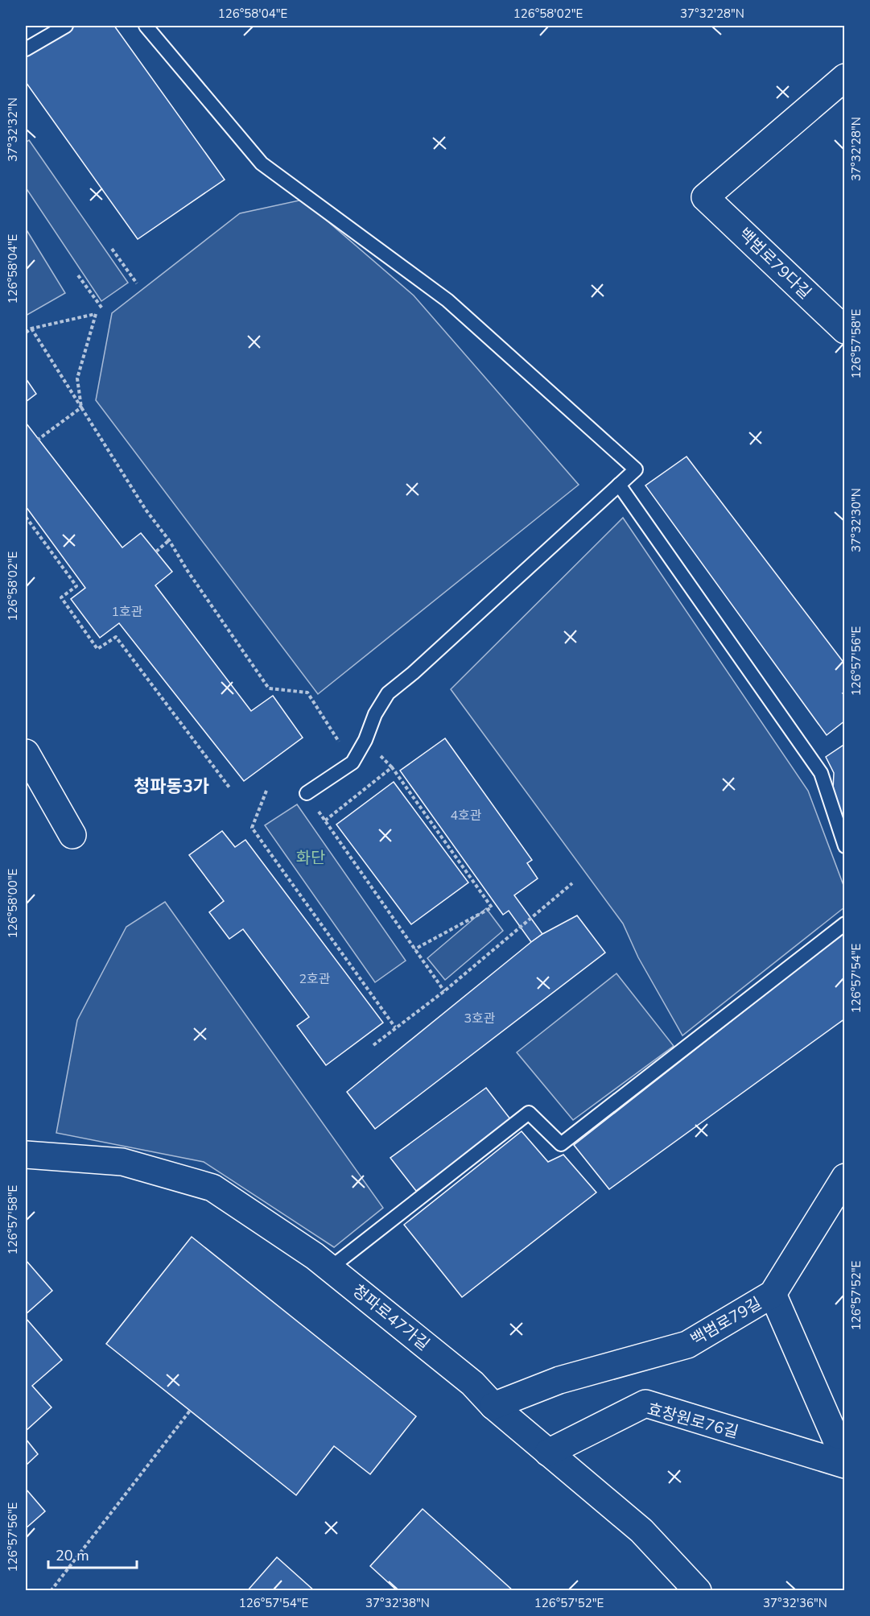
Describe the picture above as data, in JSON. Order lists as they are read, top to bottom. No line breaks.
{"streets":{"street":["백범로79다길","청파로47가길","백범로79길","효창원로76길"]},"crossings":[["청파로47가길","백범로79길"],["청파로47가길","효창원로76길"]],"districts":["청파동3가"],"parks":["화단"],"house_numbers":["1호관","4호관","2호관","3호관"],"scale_bar":"20 m","coordinates":["126°58'04\"E","126°58'02\"E","37°32'28\"N","37°32'32\"N","126°57'58\"E","37°32'30\"N","126°57'56\"E","126°58'00\"E","126°57'54\"E","126°57'52\"E","37°32'38\"N","37°32'36\"N"]}
